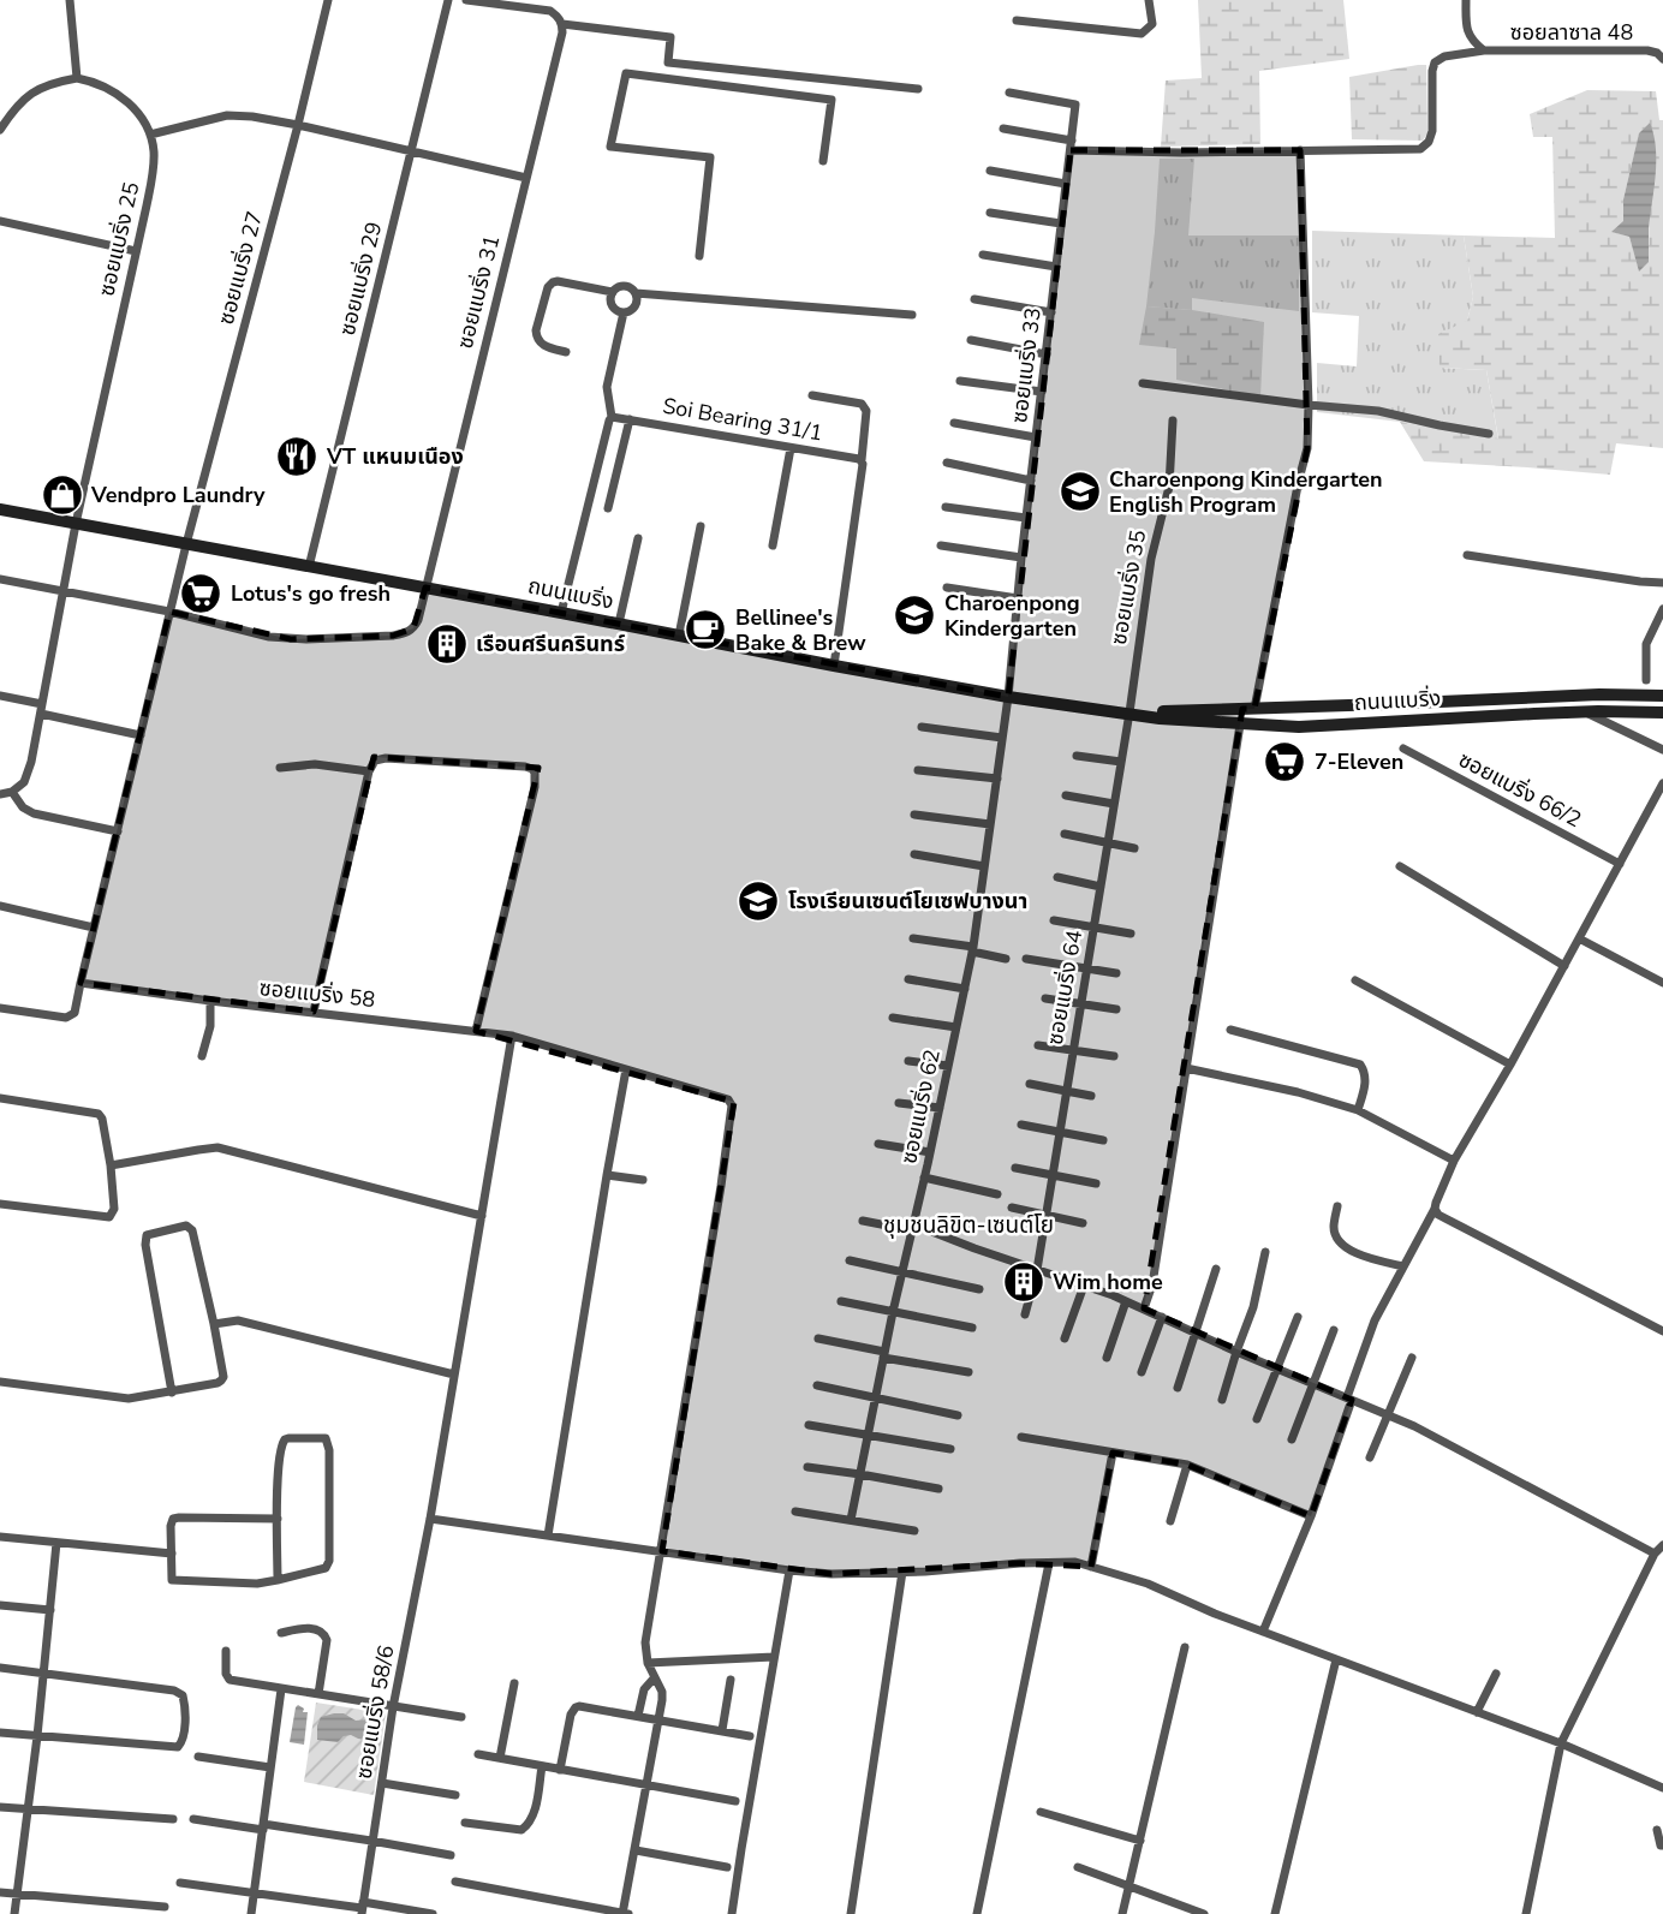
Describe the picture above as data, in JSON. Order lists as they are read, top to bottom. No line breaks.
{"streets":{"main road":["ถนนแบริ่ง"],"street":["ซอยลาซาล 48","ซอยแบริ่ง 25","ซอยแบริ่ง 27","ซอยแบริ่ง 29","ซอยแบริ่ง 31","ซอยแบริ่ง 33","Soi Bearing 31/1","ซอยแบริ่ง 35","ซอยแบริ่ง 66/2","ซอยแบริ่ง 64","ซอยแบริ่ง 58","ซอยแบริ่ง 62","ซอยแบริ่ง 58/6"]},"crossings":[["ซอยแบริ่ง 25","ถนนแบริ่ง"],["ซอยแบริ่ง 27","ถนนแบริ่ง"],["ซอยแบริ่ง 29","ถนนแบริ่ง"],["ซอยแบริ่ง 31","ถนนแบริ่ง"],["ซอยแบริ่ง 33","ถนนแบริ่ง"],["ซอยแบริ่ง 33","ซอยแบริ่ง 62"],["ซอยแบริ่ง 35","ถนนแบริ่ง"],["ซอยแบริ่ง 35","ซอยแบริ่ง 64"],["ถนนแบริ่ง","ซอยแบริ่ง 64"],["ถนนแบริ่ง","ซอยแบริ่ง 62"]],"districts":["ชุมชนลิขิต-เซนต์โย"],"places":{"restaurant":["VT แหนมเนือง"],"school or university":["Charoenpong Kindergarten English Program","Charoenpong Kindergarten","โรงเรียนเซนต์โยเซฟบางนา"],"shop":["Vendpro Laundry"],"supermarket":["Lotus's go fresh","7-Eleven"],"cafe":["Bellinee's Bake & Brew"],"building":["เรือนศรีนครินทร์","Wim home"]}}
